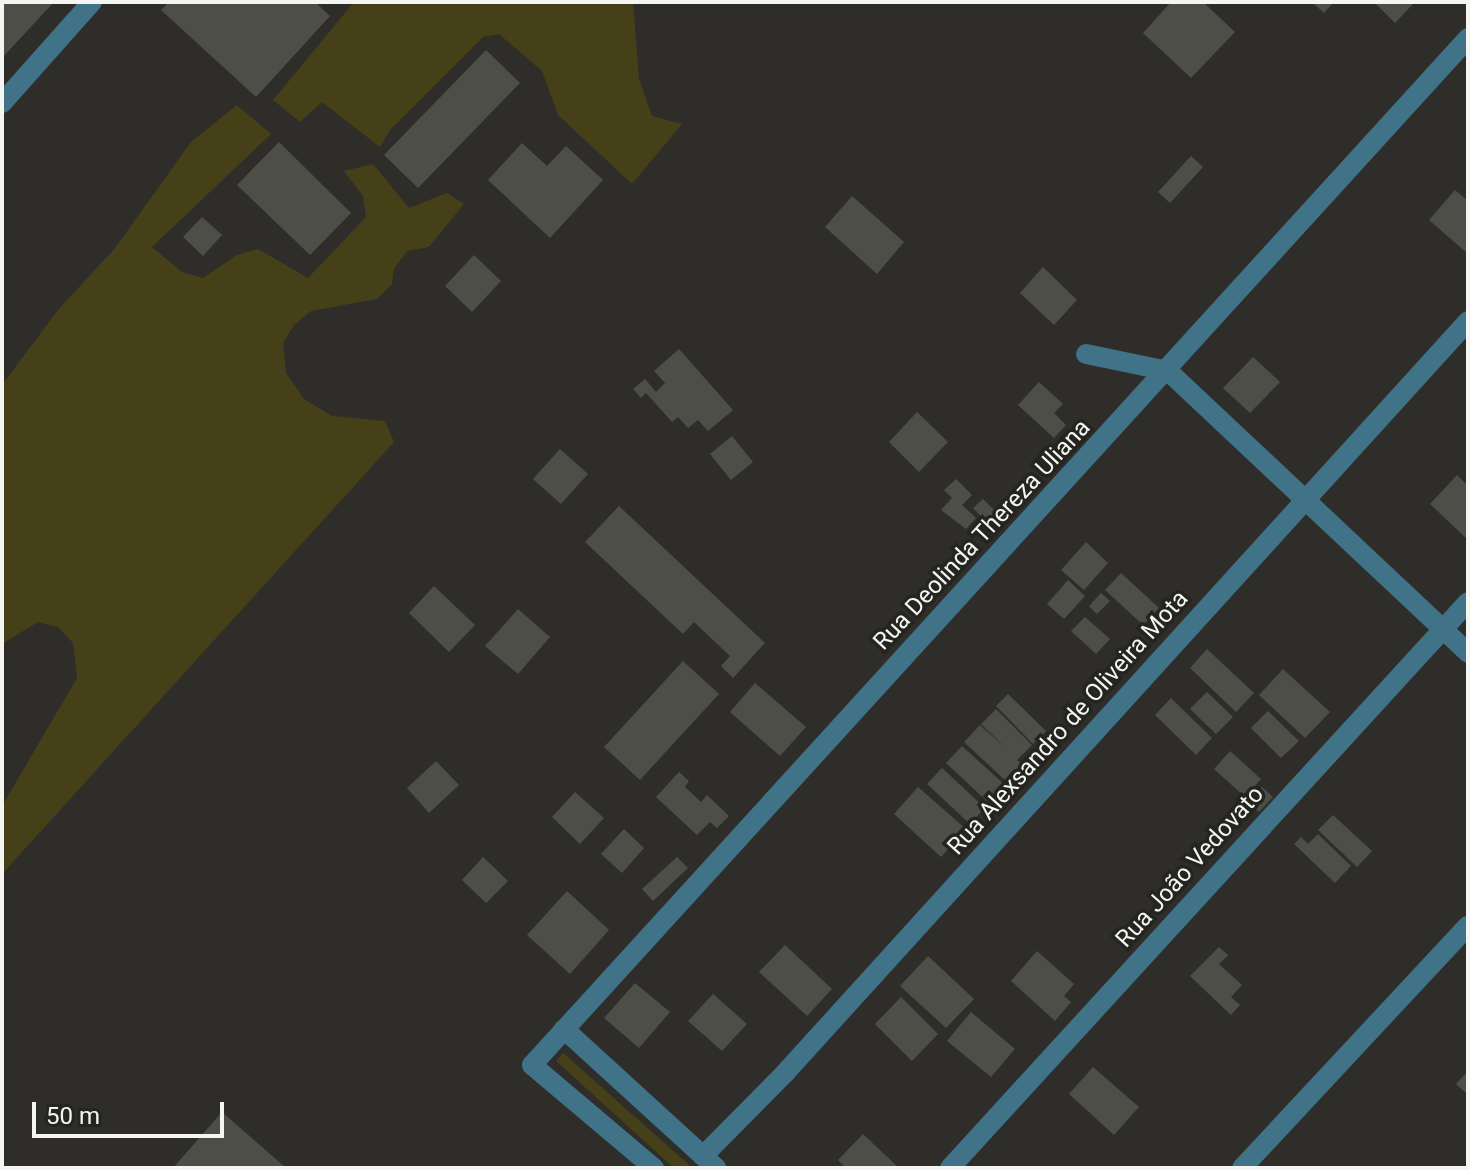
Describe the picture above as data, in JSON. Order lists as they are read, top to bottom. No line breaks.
{"streets":{"street":["Rua Deolinda Thereza Uliana","Rua Alexsandro de Oliveira Mota","Rua João Vedovato"]},"scale_bar":"50 m"}
